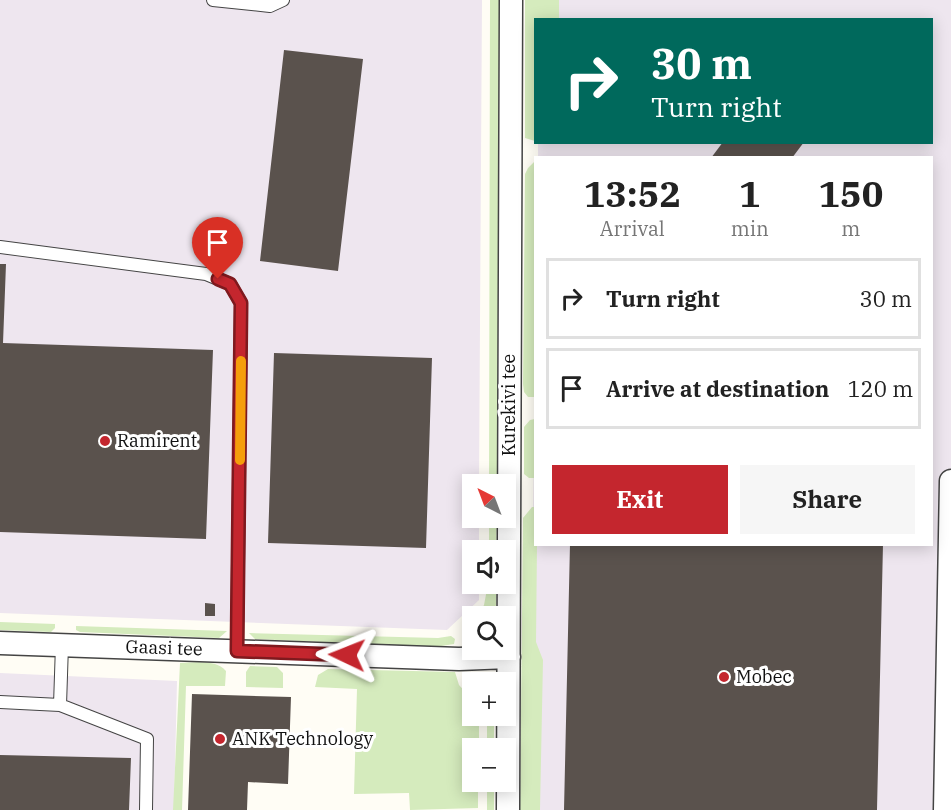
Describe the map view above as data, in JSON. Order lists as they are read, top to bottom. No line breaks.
{"streets":{"street":["Kurekivi tee","Gaasi tee"]},"places":["Ramirent","Mobec","ANK Technology"],"north":"top left","page":{"turn":["30 m","Turn right"],"eta":["13:52","Arrival","1","min","150","m"],"list":[{"name":"Turn right","value":"30 m"},{"name":"Arrive at destination","value":"120 m"}],"buttons":["Exit","Share"],"map_buttons":["+","−"]}}
